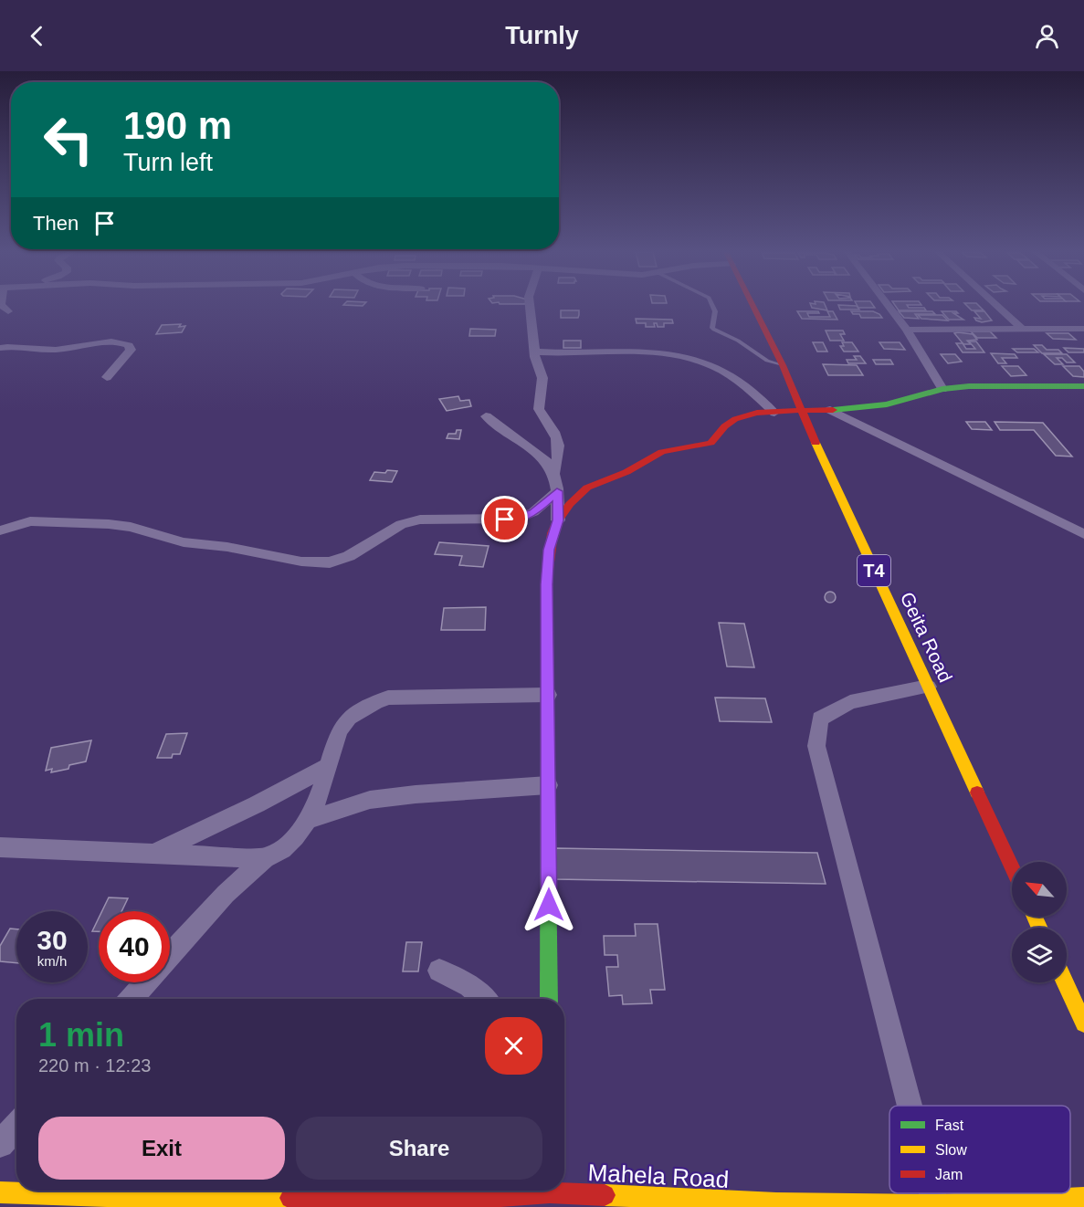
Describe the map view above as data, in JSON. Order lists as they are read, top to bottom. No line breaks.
{"streets":{"main road":["T4","Geita Road","Mahela Road"]},"legend":["Fast","Slow","Jam"],"north":"top left","page":{"header":"Turnly","turn":["190 m","Turn left"],"then":"Then","speed":"30 km/h","limit":"40","heading":["1 min","220 m · 12:23"],"buttons":["Exit","Share"]}}
